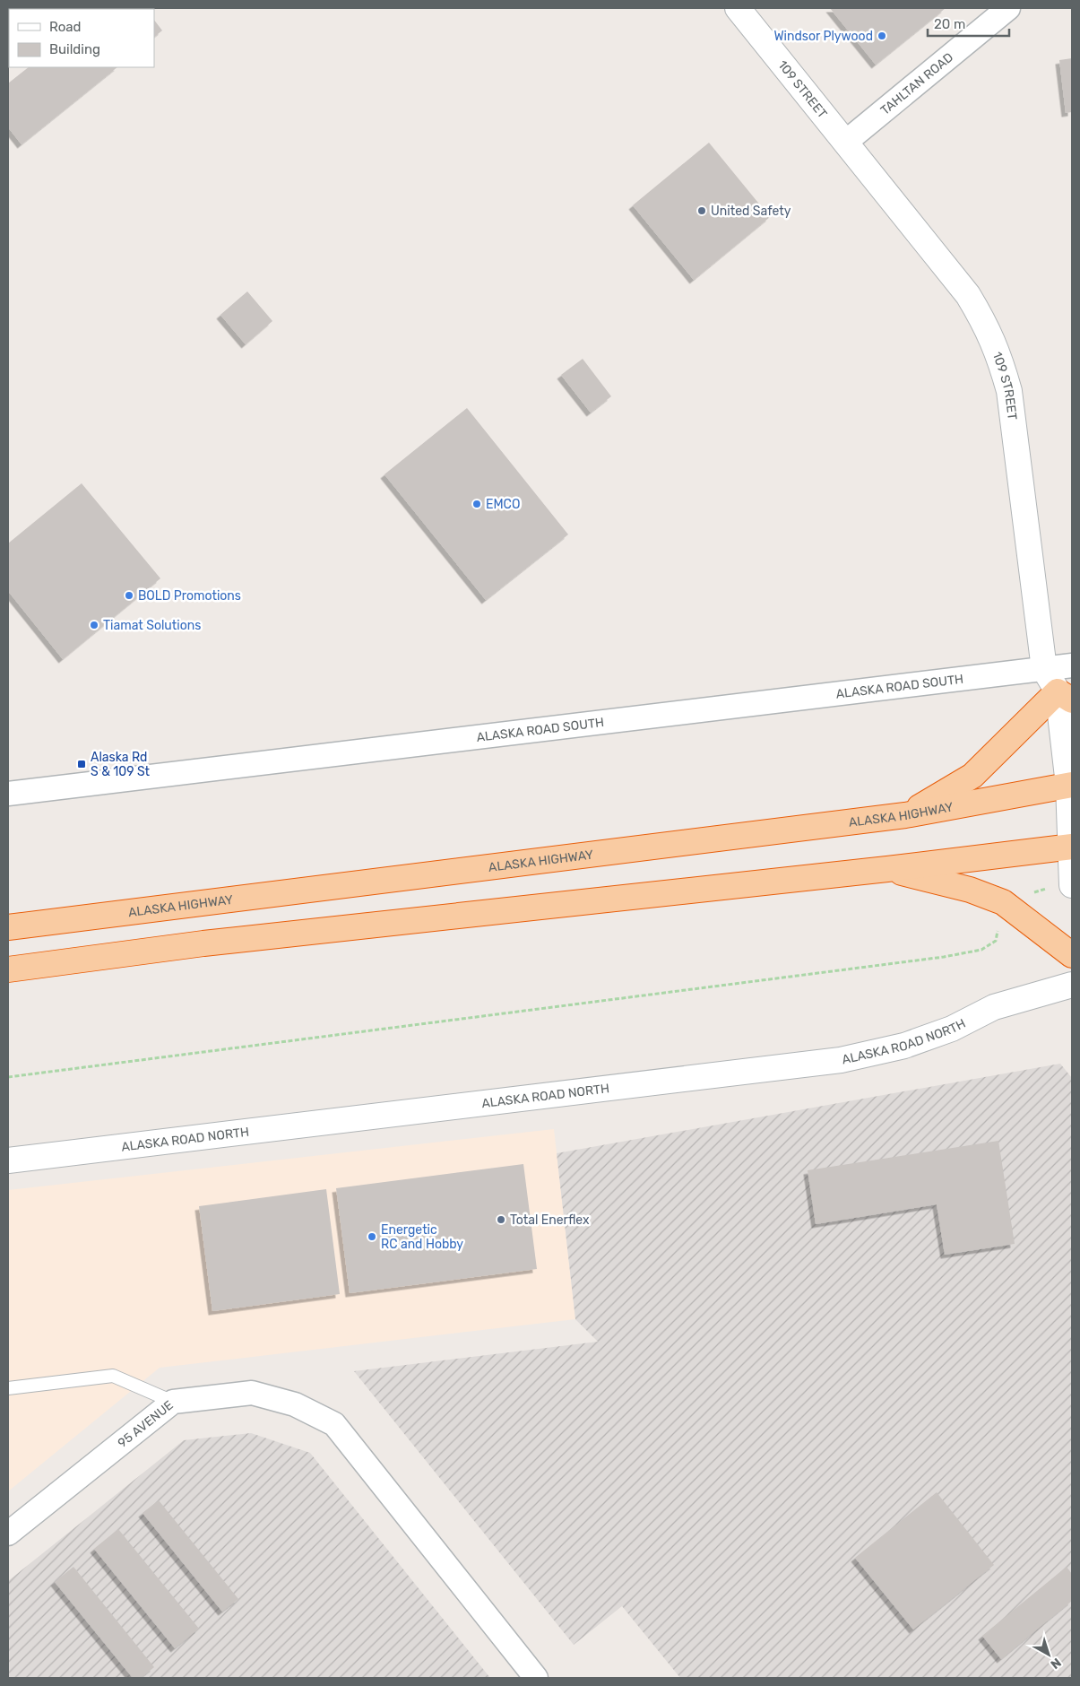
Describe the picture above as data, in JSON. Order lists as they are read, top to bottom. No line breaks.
{"streets":{"highway":["ALASKA HIGHWAY"],"street":["TAHLTAN ROAD","109 STREET","ALASKA ROAD SOUTH","ALASKA ROAD NORTH","95 AVENUE"]},"crossings":[["TAHLTAN ROAD","109 STREET"],["109 STREET","ALASKA ROAD SOUTH"],["109 STREET","ALASKA HIGHWAY"]],"places":{"other":["Windsor Plywood","United Safety","EMCO","BOLD Promotions","Tiamat Solutions","Total Enerflex","Energetic RC and Hobby"],"transit":["Alaska Rd S & 109 St"]},"legend":["Road","Building"],"scale_bar":"20 m","north":"bottom right"}
